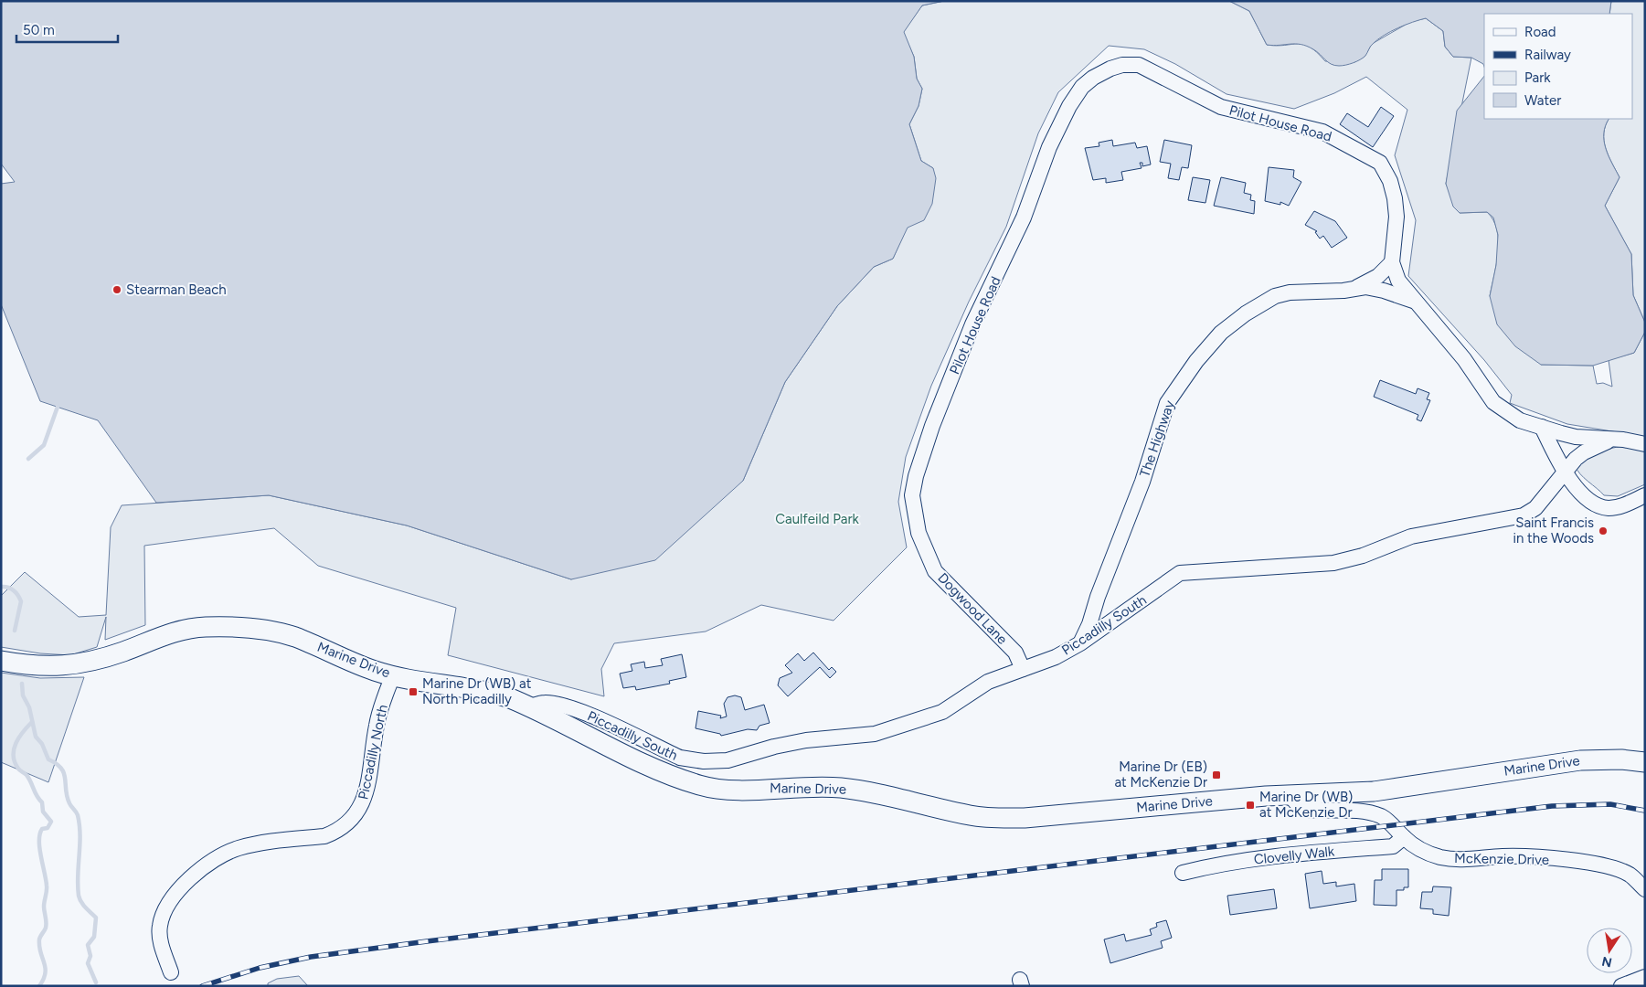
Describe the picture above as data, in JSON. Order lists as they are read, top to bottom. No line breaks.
{"streets":{"main road":["Marine Drive"],"street":["Pilot House Road","The Highway","Dogwood Lane","Piccadilly South","Piccadilly North","Clovelly Walk","McKenzie Drive"]},"crossings":[["Pilot House Road","The Highway"],["Pilot House Road","Dogwood Lane"],["The Highway","Piccadilly South"],["Dogwood Lane","Piccadilly South"],["Piccadilly South","Marine Drive"],["Marine Drive","Piccadilly North"],["Marine Drive","McKenzie Drive"],["Clovelly Walk","McKenzie Drive"]],"parks":["Caulfeild Park"],"places":{"other":["Stearman Beach","Saint Francis in the Woods"],"transit":["Marine Dr (WB) at North Picadilly","Marine Dr (EB) at McKenzie Dr","Marine Dr (WB) at McKenzie Dr"]},"legend":["Road","Railway","Park","Water"],"scale_bar":"50 m","north":"bottom"}
